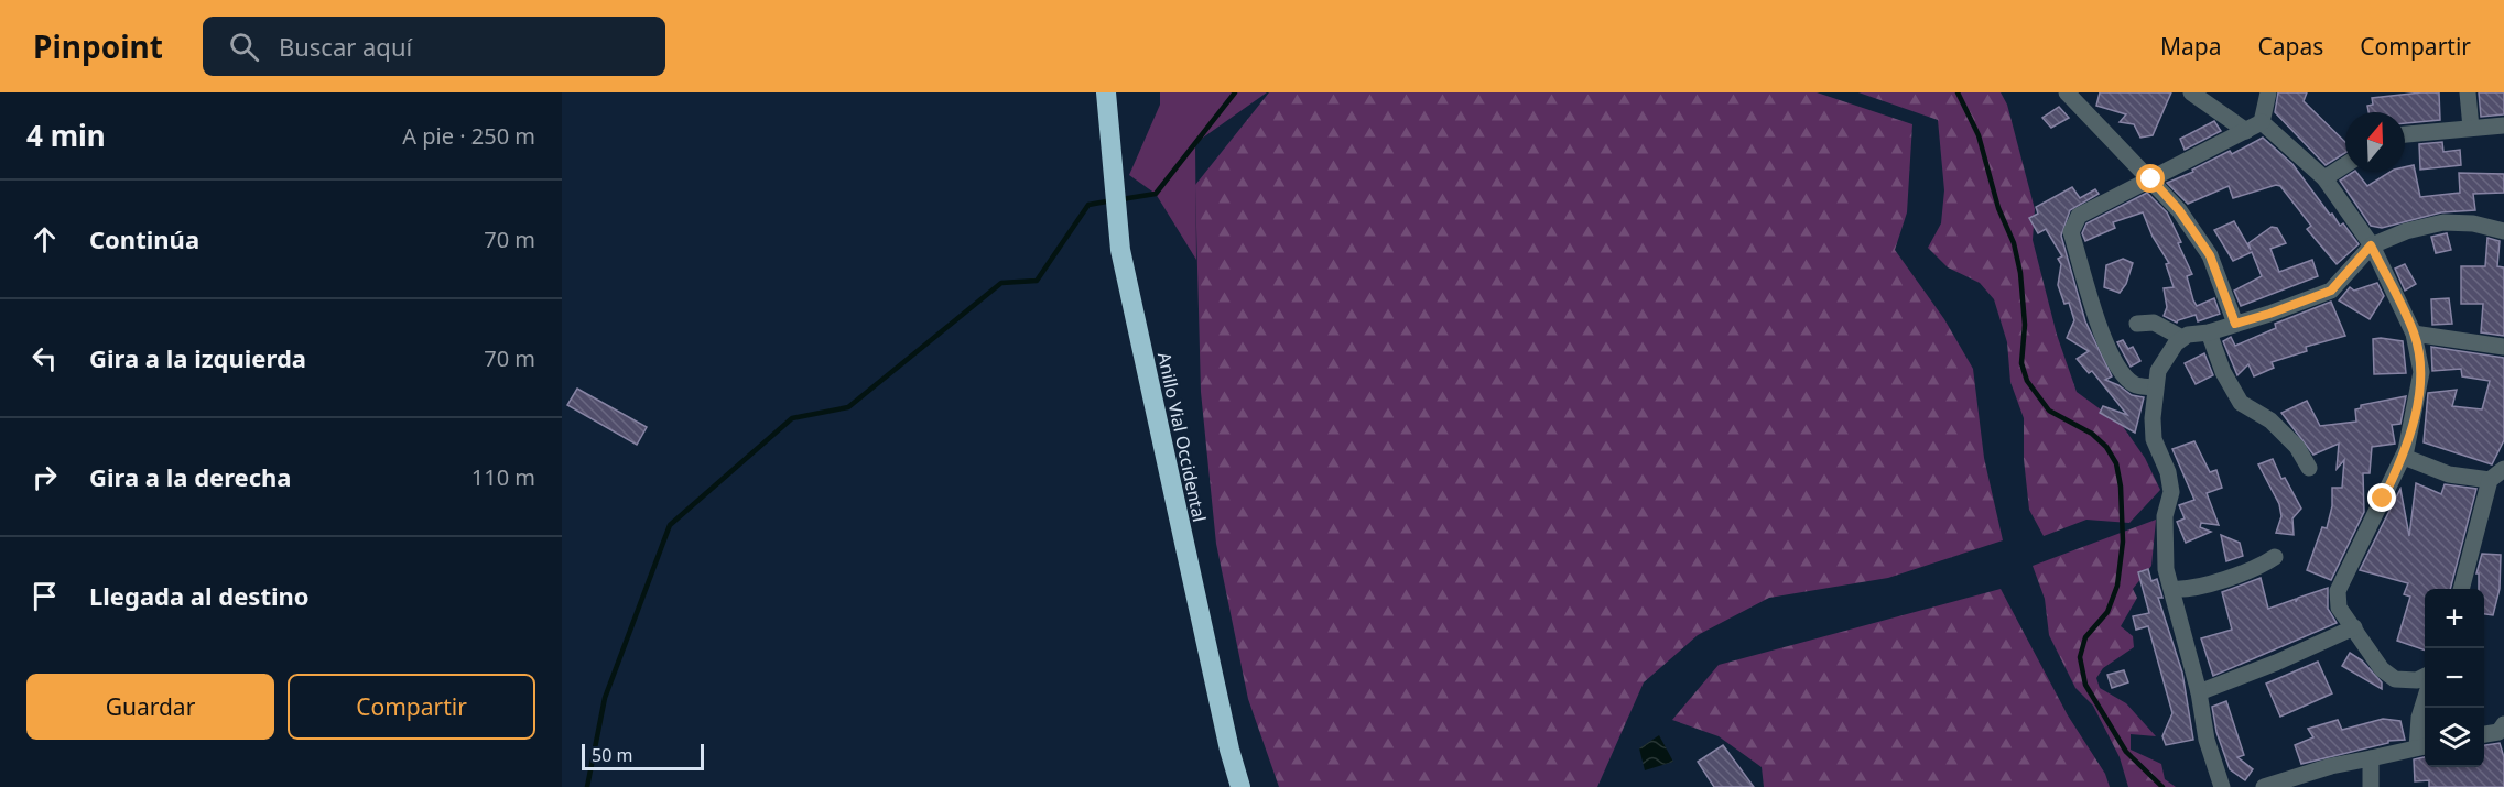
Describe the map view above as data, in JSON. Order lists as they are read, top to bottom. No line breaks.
{"streets":{"highway":["Anillo Vial Occidental"]},"scale_bar":"50 m","north":"top","page":{"header":"Pinpoint","search":"Buscar aquí","nav":["Mapa","Capas","Compartir"],"heading":["4 min","A pie · 250 m"],"list":[["Continúa","70 m"],["Gira a la izquierda","70 m"],["Gira a la derecha","110 m"],"Llegada al destino"],"map_buttons":["+","−"],"buttons":["Guardar","Compartir"],"scale":"50 m"}}
